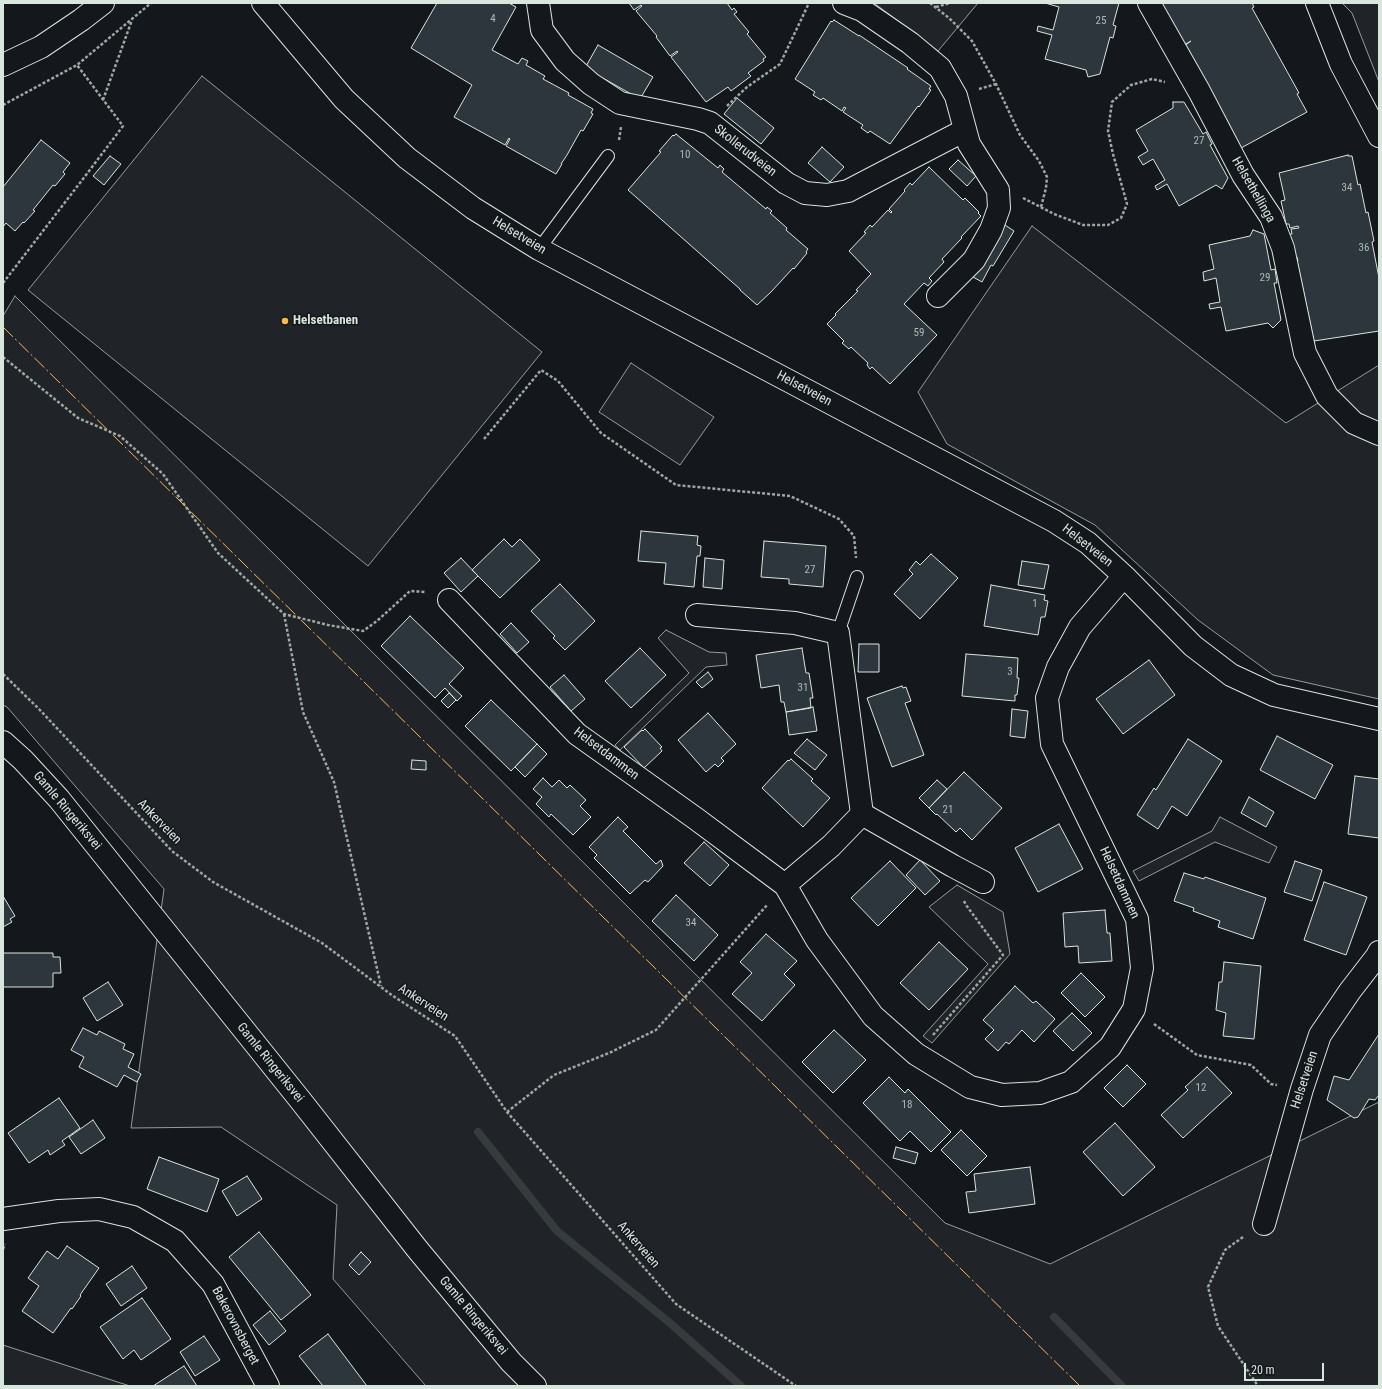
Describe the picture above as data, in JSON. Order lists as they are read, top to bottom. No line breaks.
{"streets":{"street":["Skollerudveien","Helsethellinga","Helsetveien","Helsetdammen","Gamle Ringeriksvei","Bakerovnsberget"],"path":["Ankerveien"]},"crossings":[["Helsetveien","Helsetdammen"]],"places":["Helsetbanen"],"house_numbers":["4","25","27","10","34","36","29","59","27","1","3","31","21","34","12","18"],"scale_bar":"20 m"}
